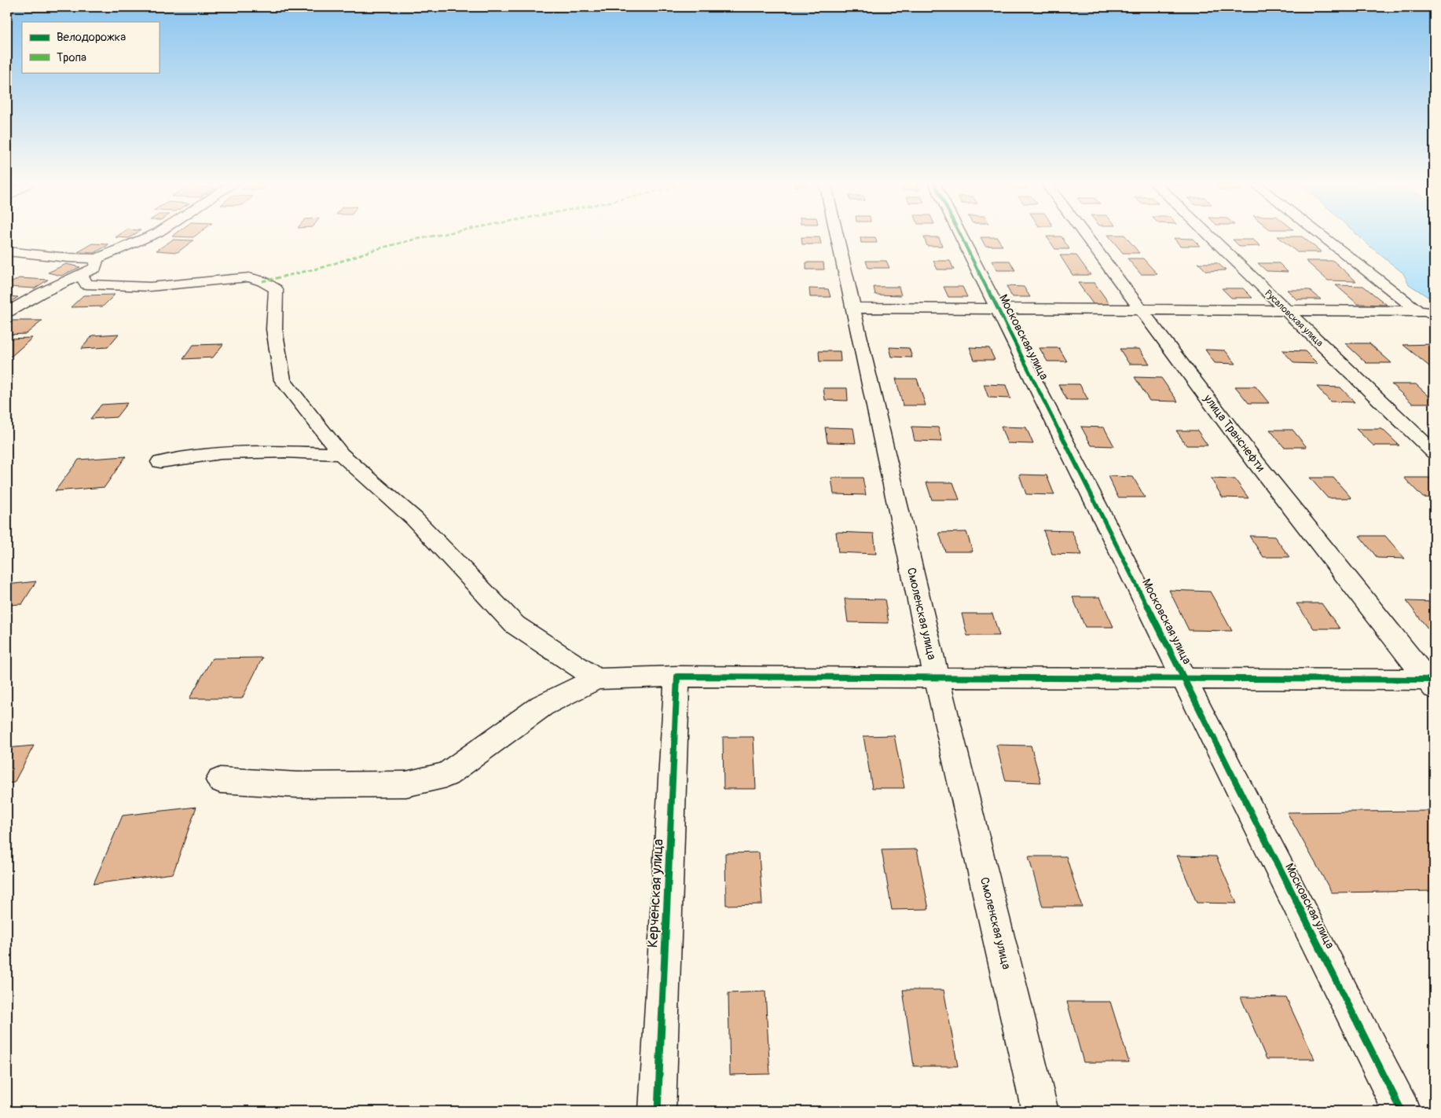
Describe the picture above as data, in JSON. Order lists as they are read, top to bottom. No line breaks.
{"streets":{"street":["Русаловская улица","Московская улица","улица Транснефти","Смоленская улица","Керченская улица"]},"legend":["Велодорожка","Тропа"]}
